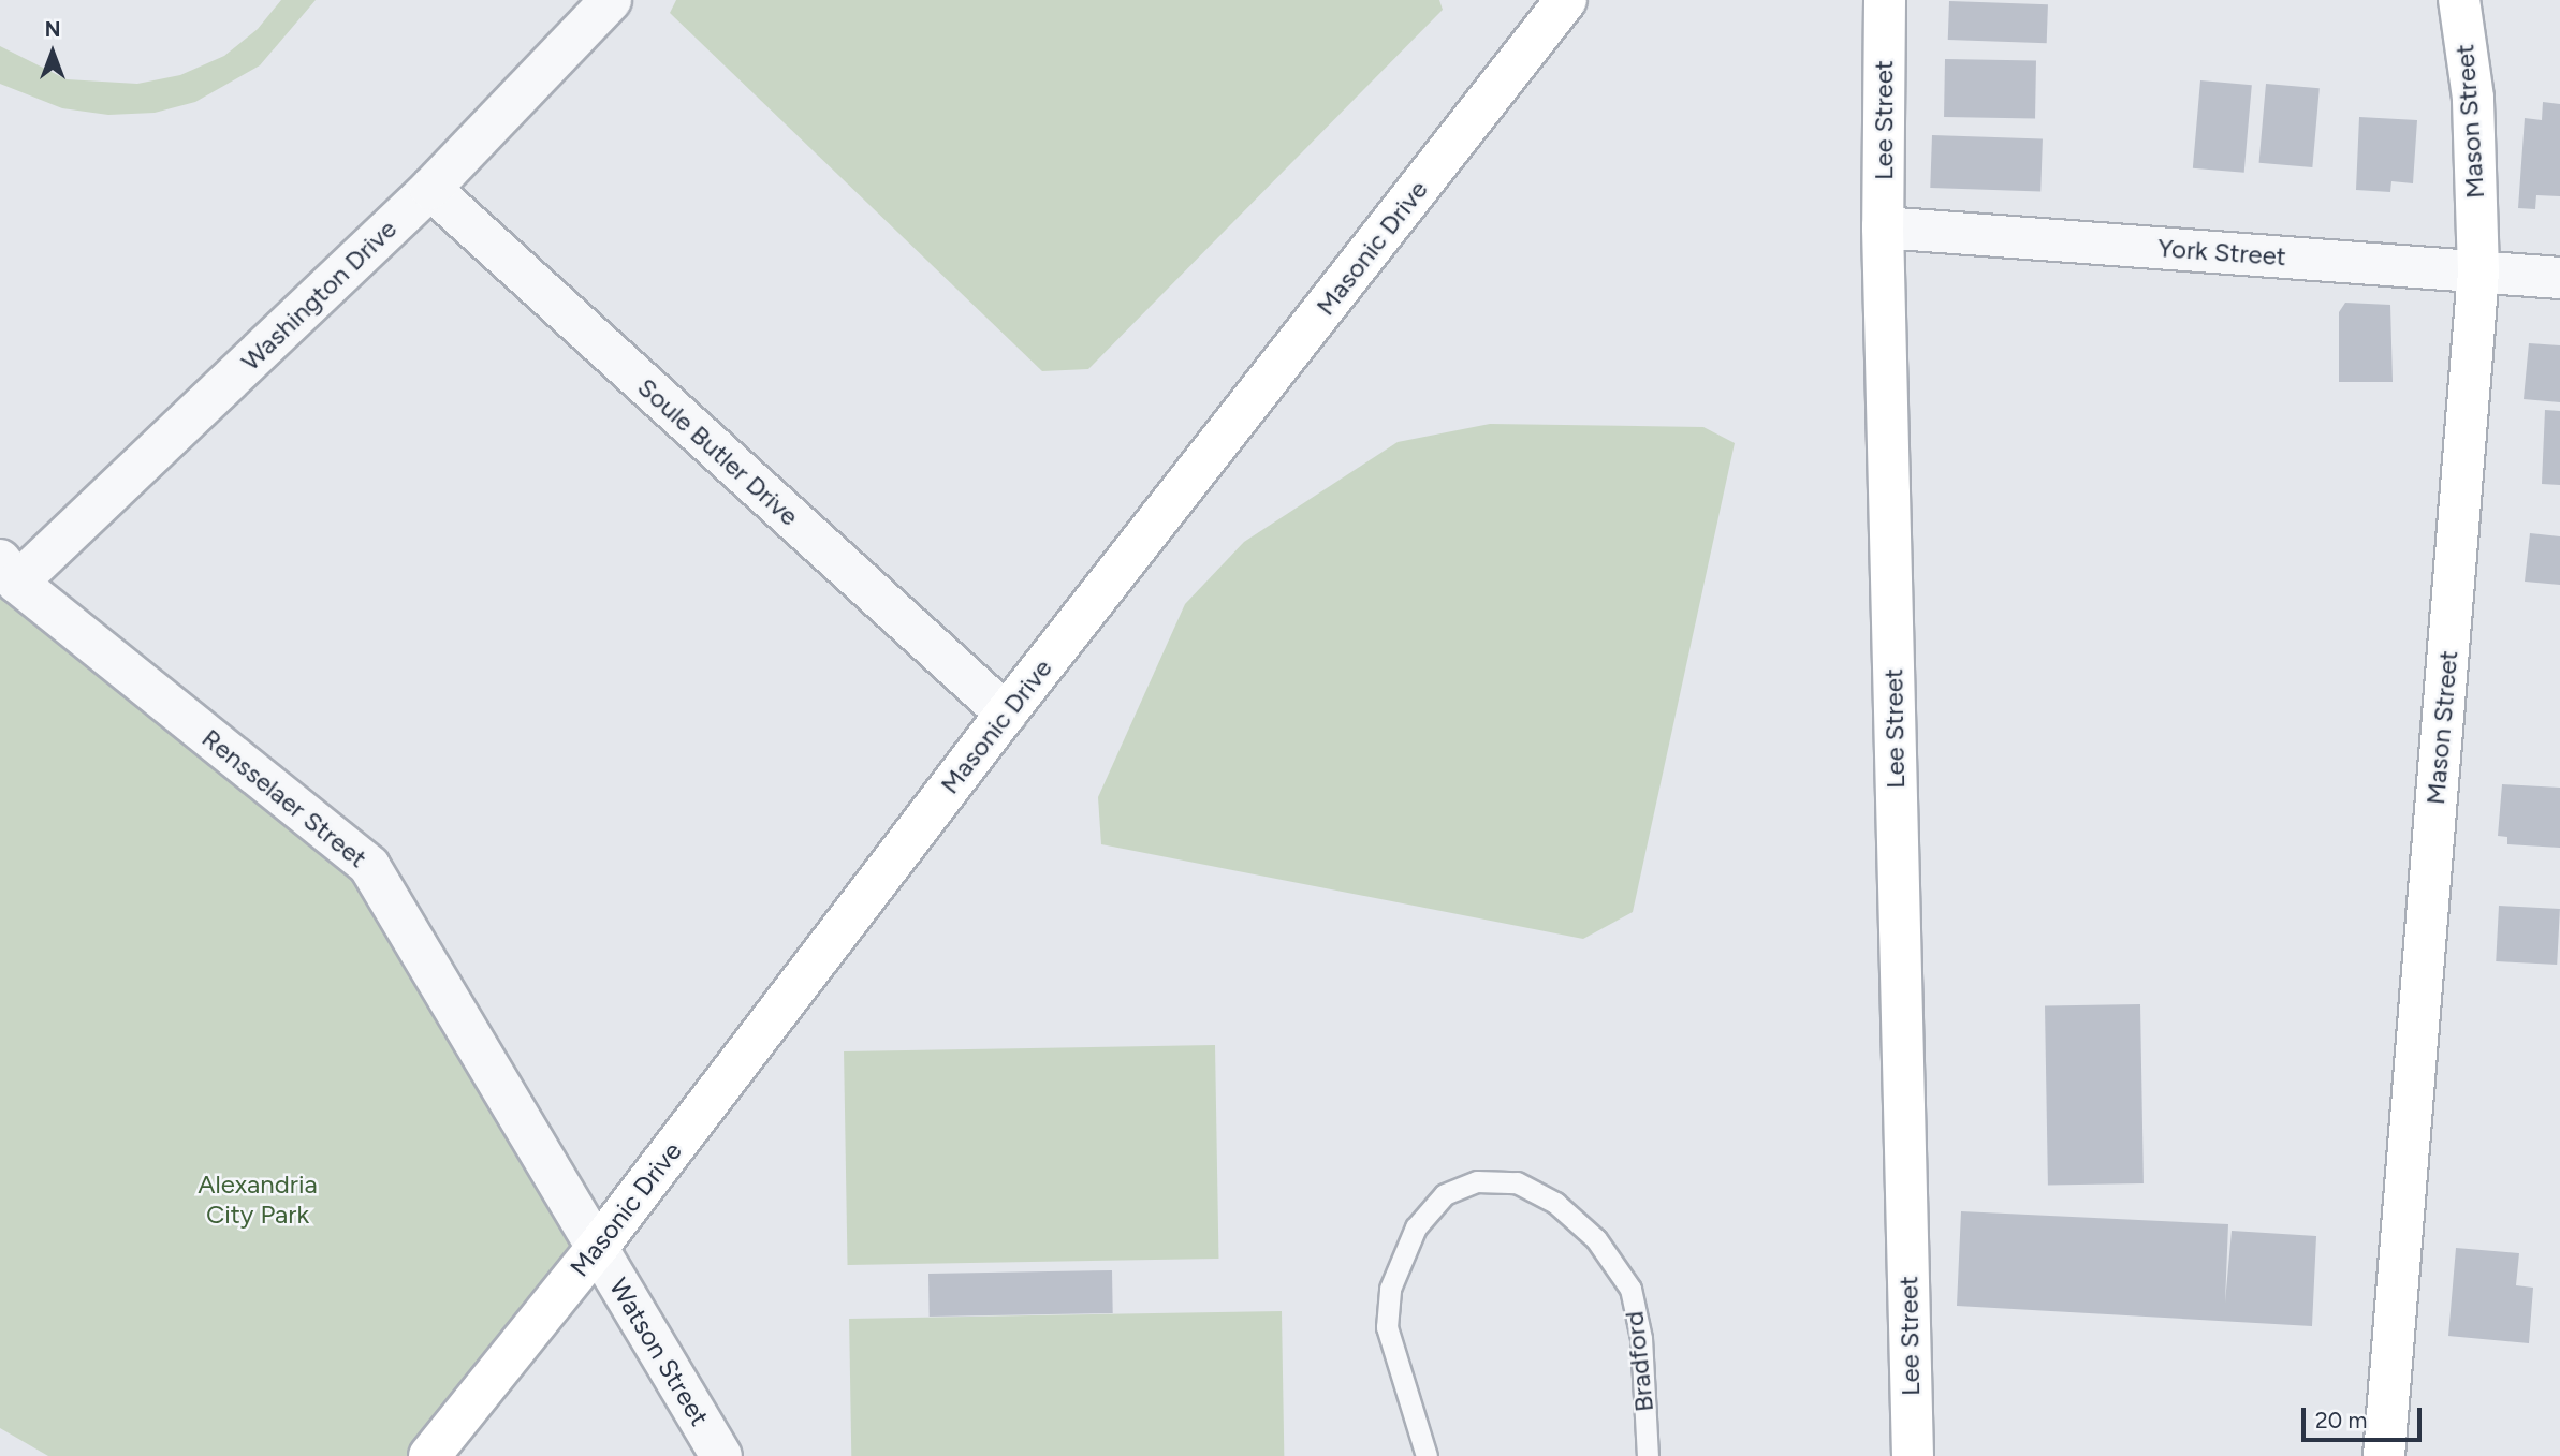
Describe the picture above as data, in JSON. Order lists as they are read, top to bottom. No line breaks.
{"streets":{"main road":["Lee Street","Mason Street","Masonic Drive"],"street":["York Street","Washington Drive","Soule Butler Drive","Rensselaer Street","Watson Street"],"lane":["Bradford"]},"crossings":[["Lee Street","York Street"],["Mason Street","York Street"],["Masonic Drive","Soule Butler Drive"],["Masonic Drive","Rensselaer Street"],["Masonic Drive","Watson Street"],["Washington Drive","Soule Butler Drive"],["Washington Drive","Rensselaer Street"],["Rensselaer Street","Watson Street"]],"parks":["Alexandria City Park"],"scale_bar":"20 m","north":"top"}
